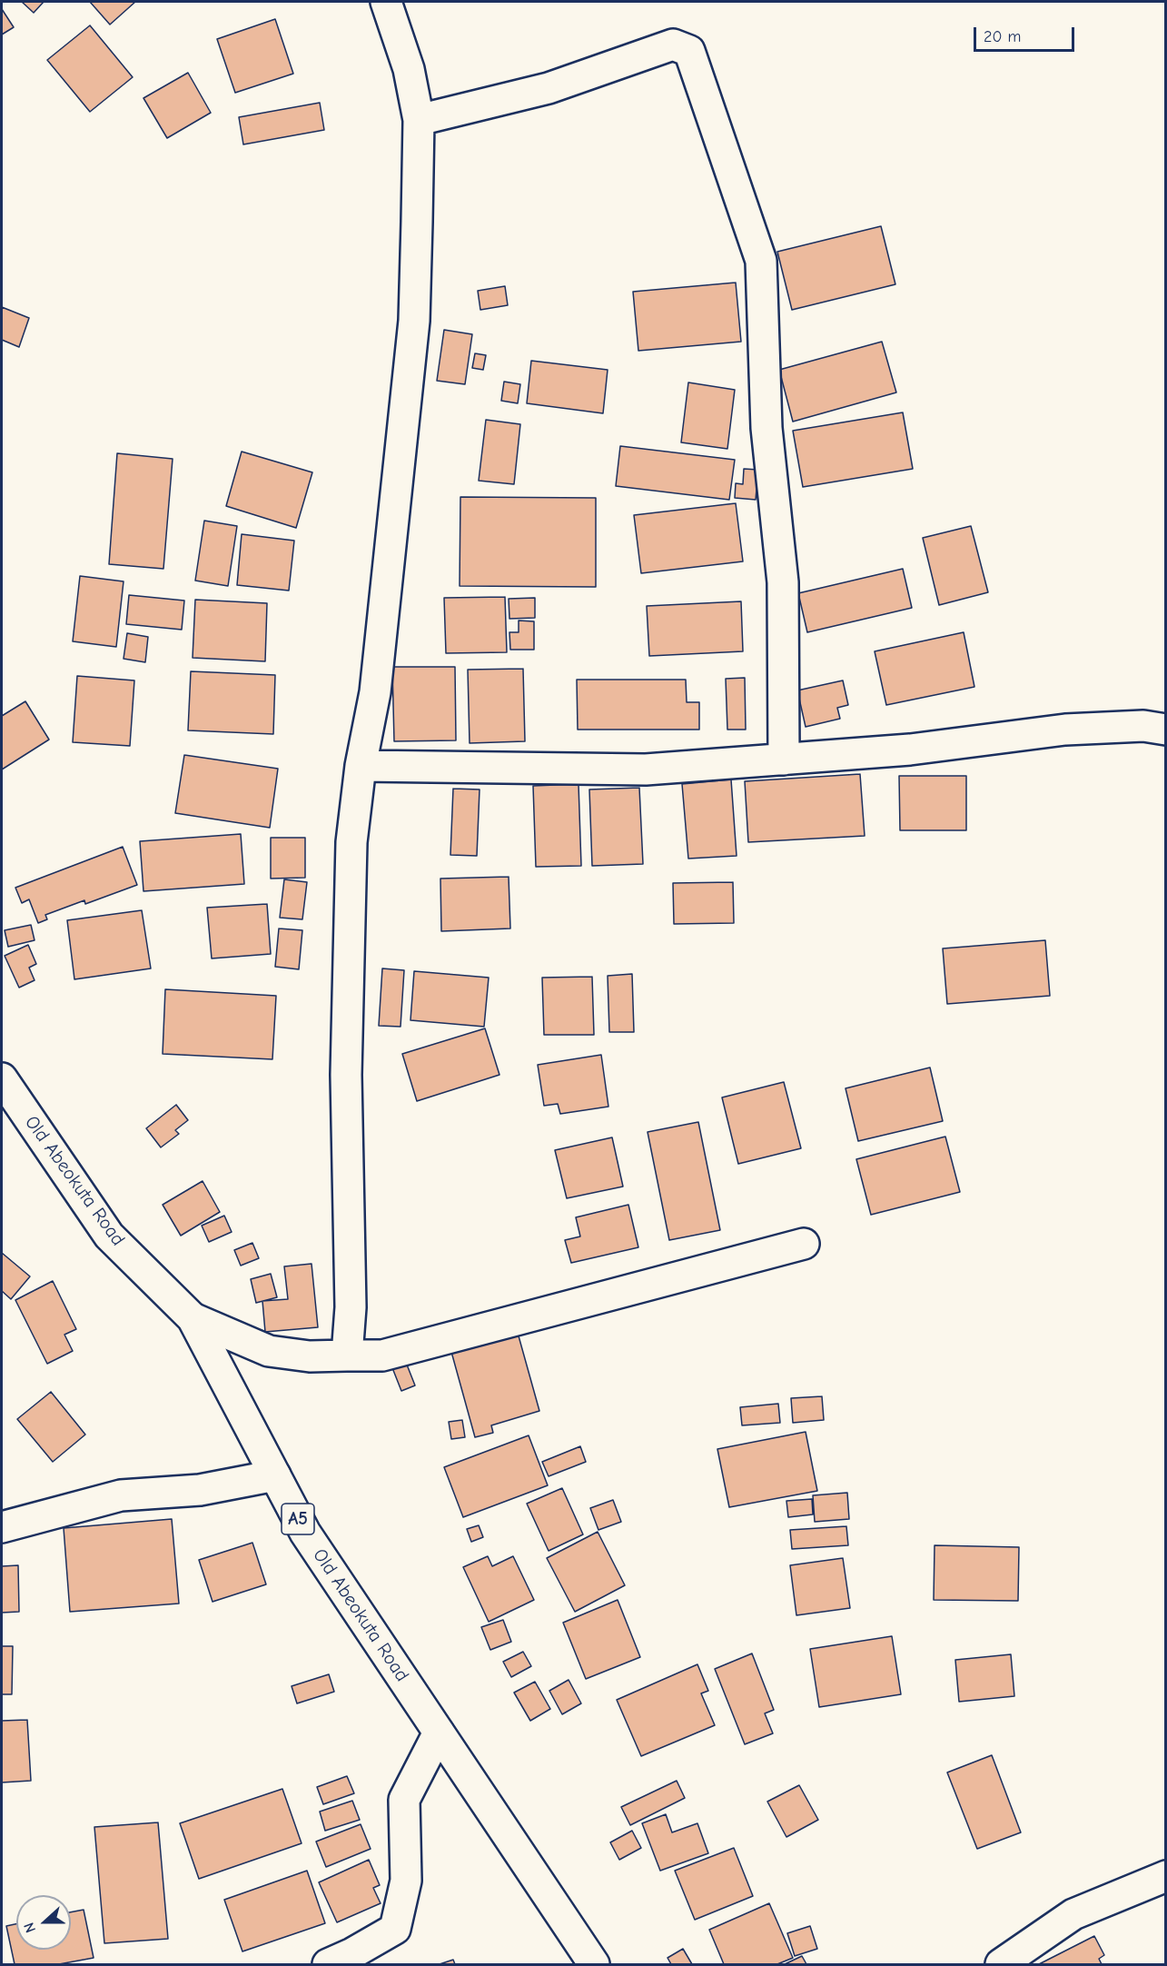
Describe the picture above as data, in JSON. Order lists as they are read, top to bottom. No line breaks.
{"streets":{"main road":["Old Abeokuta Road","A5"]},"scale_bar":"20 m","north":"left"}
